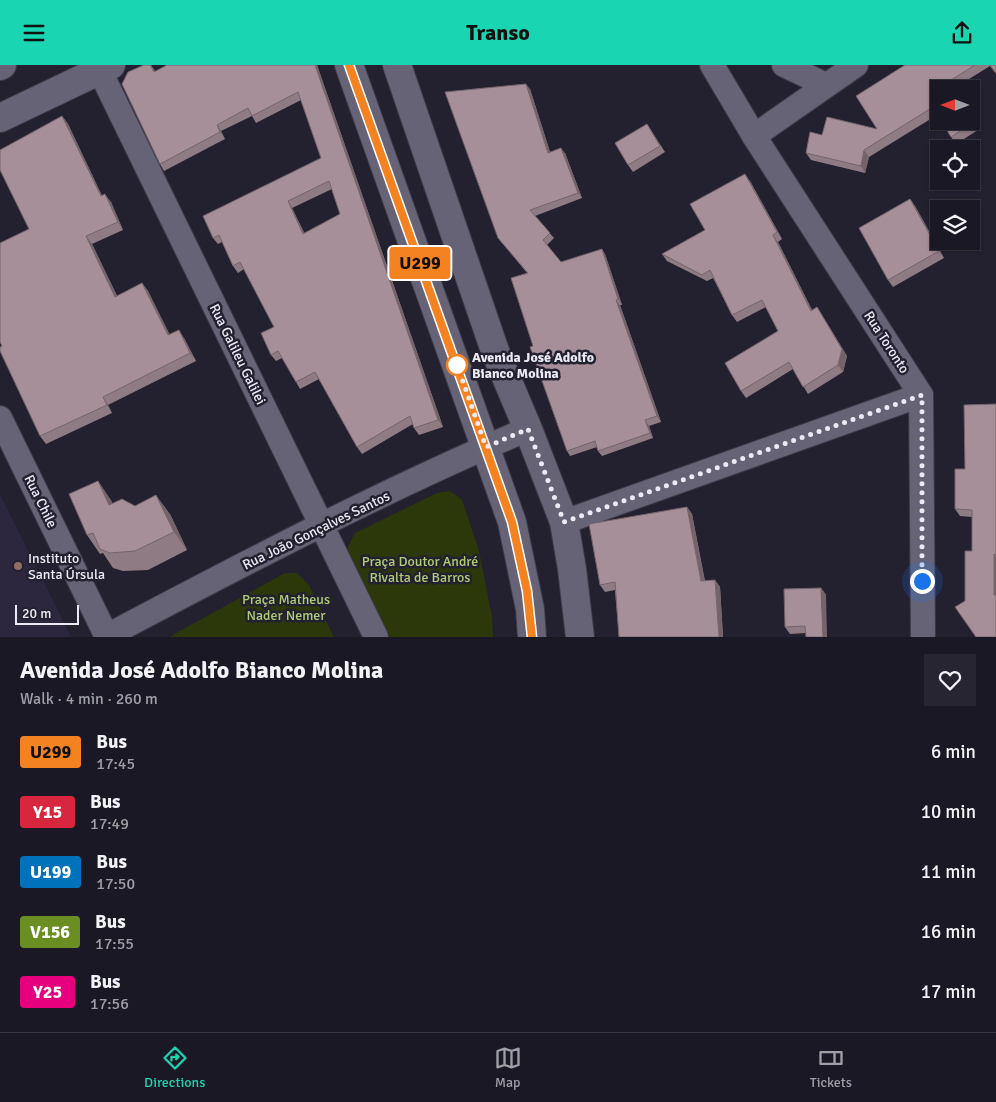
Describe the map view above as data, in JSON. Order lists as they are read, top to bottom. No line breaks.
{"streets":{"street":["Rua Toronto","Rua Galileu Galilei","Rua Chile","Rua João Gonçalves Santos"]},"crossings":[["Rua Galileu Galilei","Rua João Gonçalves Santos"],["Rua Chile","Rua João Gonçalves Santos"]],"parks":["Praça Doutor André Rivalta de Barros","Praça Matheus Nader Nemer"],"places":["Avenida José Adolfo Bianco Molina","Instituto Santa Úrsula"],"lines":["bus line U299"],"scale_bar":"20 m","north":"left","page":{"header":"Transo","on_map":"U299","scale":"20 m","heading":["Avenida José Adolfo Bianco Molina","Walk · 4 min · 260 m"],"list":[{"mark":"U299","name":"Bus","note":"17:45","value":"6 min"},{"mark":"Y15","name":"Bus","note":"17:49","value":"10 min"},{"mark":"U199","name":"Bus","note":"17:50","value":"11 min"},{"mark":"V156","name":"Bus","note":"17:55","value":"16 min"},{"mark":"Y25","name":"Bus","note":"17:56","value":"17 min"}],"tabs":["Directions","Map","Tickets"]}}
